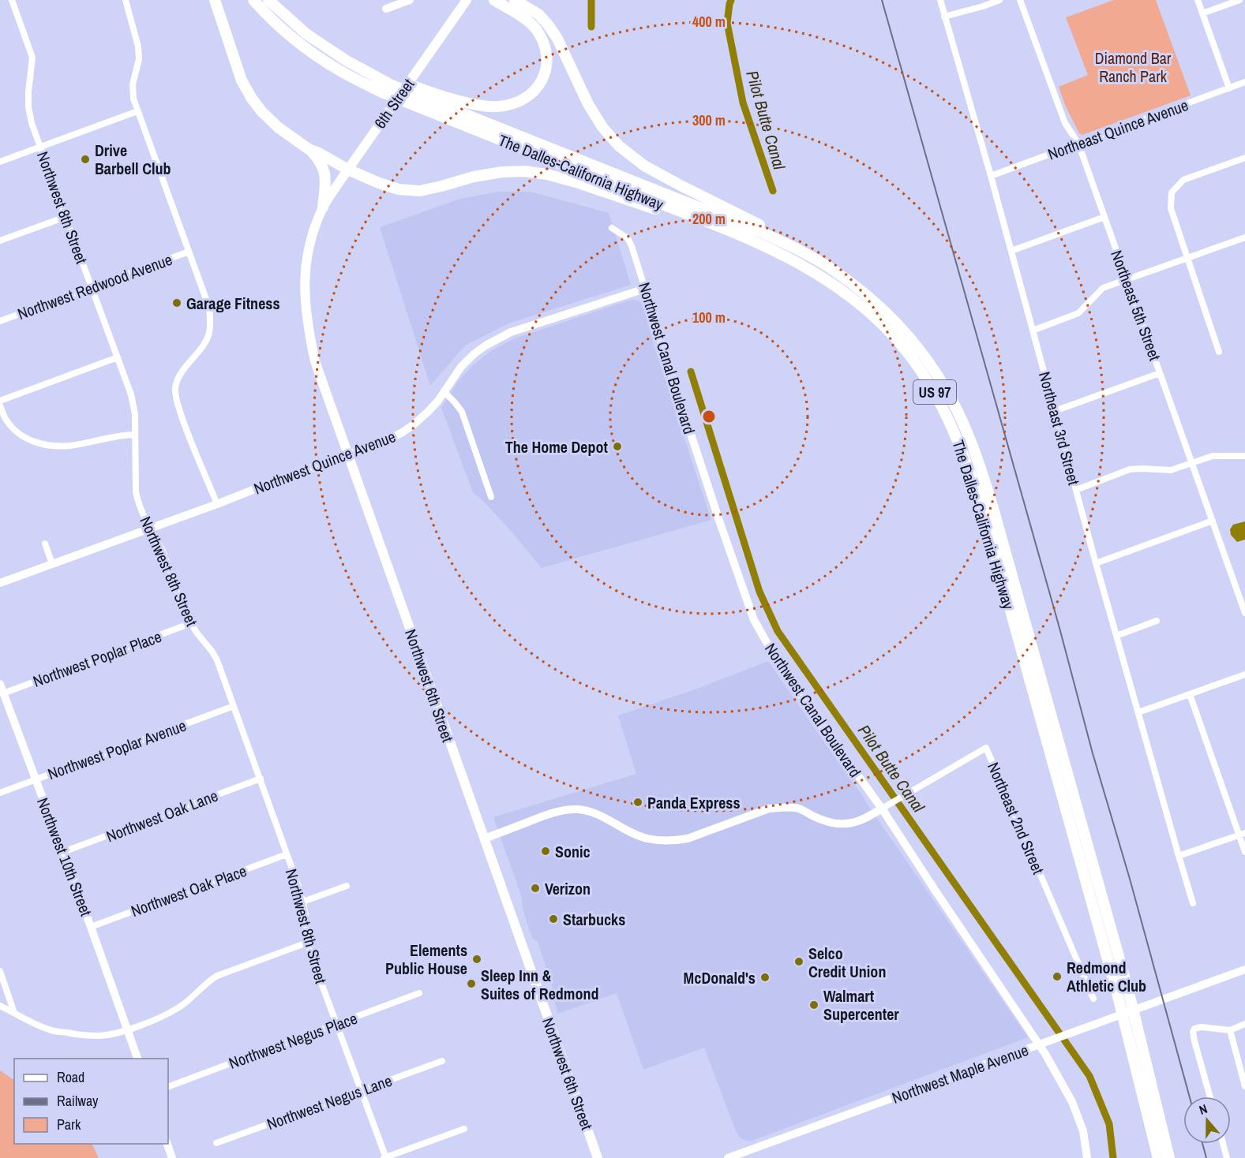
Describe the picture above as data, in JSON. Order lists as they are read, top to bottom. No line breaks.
{"streets":{"highway":["The Dalles-California Highway","US 97"],"main road":["6th Street","Northwest 6th Street"],"street":["Northeast Quince Avenue","Northwest 8th Street","Northwest Redwood Avenue","Northeast 5th Street","Northwest Canal Boulevard","Northeast 3rd Street","Northwest Quince Avenue","Northwest Poplar Place","Northwest Poplar Avenue","Northwest Oak Lane","Northeast 2nd Street","Northwest 10th Street","Northwest Oak Place","Northwest Negus Place","Northwest Maple Avenue","Northwest Negus Lane"]},"crossings":[["6th Street","Northwest 6th Street"],["Northeast Quince Avenue","Northeast 5th Street"],["Northeast Quince Avenue","Northeast 3rd Street"],["Northwest 8th Street","Northwest Redwood Avenue"],["Northwest 8th Street","Northwest Quince Avenue"],["Northwest 8th Street","Northwest Poplar Place"],["Northwest 8th Street","Northwest Poplar Avenue"],["Northwest 8th Street","Northwest Oak Lane"],["Northwest 8th Street","Northwest Oak Place"],["Northwest 8th Street","Northwest Negus Place"],["Northwest 8th Street","Northwest Negus Lane"],["Northwest Canal Boulevard","Northwest Quince Avenue"],["Northwest Canal Boulevard","Northeast 2nd Street"],["Northwest Quince Avenue","Northwest 6th Street"],["Northwest Poplar Place","Northwest 10th Street"],["Northwest Poplar Avenue","Northwest 10th Street"],["Northwest Oak Lane","Northwest 10th Street"],["Northwest 10th Street","Northwest Oak Place"]],"water":["Pilot Butte Canal"],"parks":["Diamond Bar Ranch Park"],"places":["Drive Barbell Club","Garage Fitness","The Home Depot","Panda Express","Sonic","Verizon","Starbucks","Elements Public House","Selco Credit Union","Redmond Athletic Club","McDonald's","Sleep Inn & Suites of Redmond","Walmart Supercenter"],"legend":["Road","Railway","Park"],"north":"top","rings":["400 m","300 m","200 m","100 m"]}
